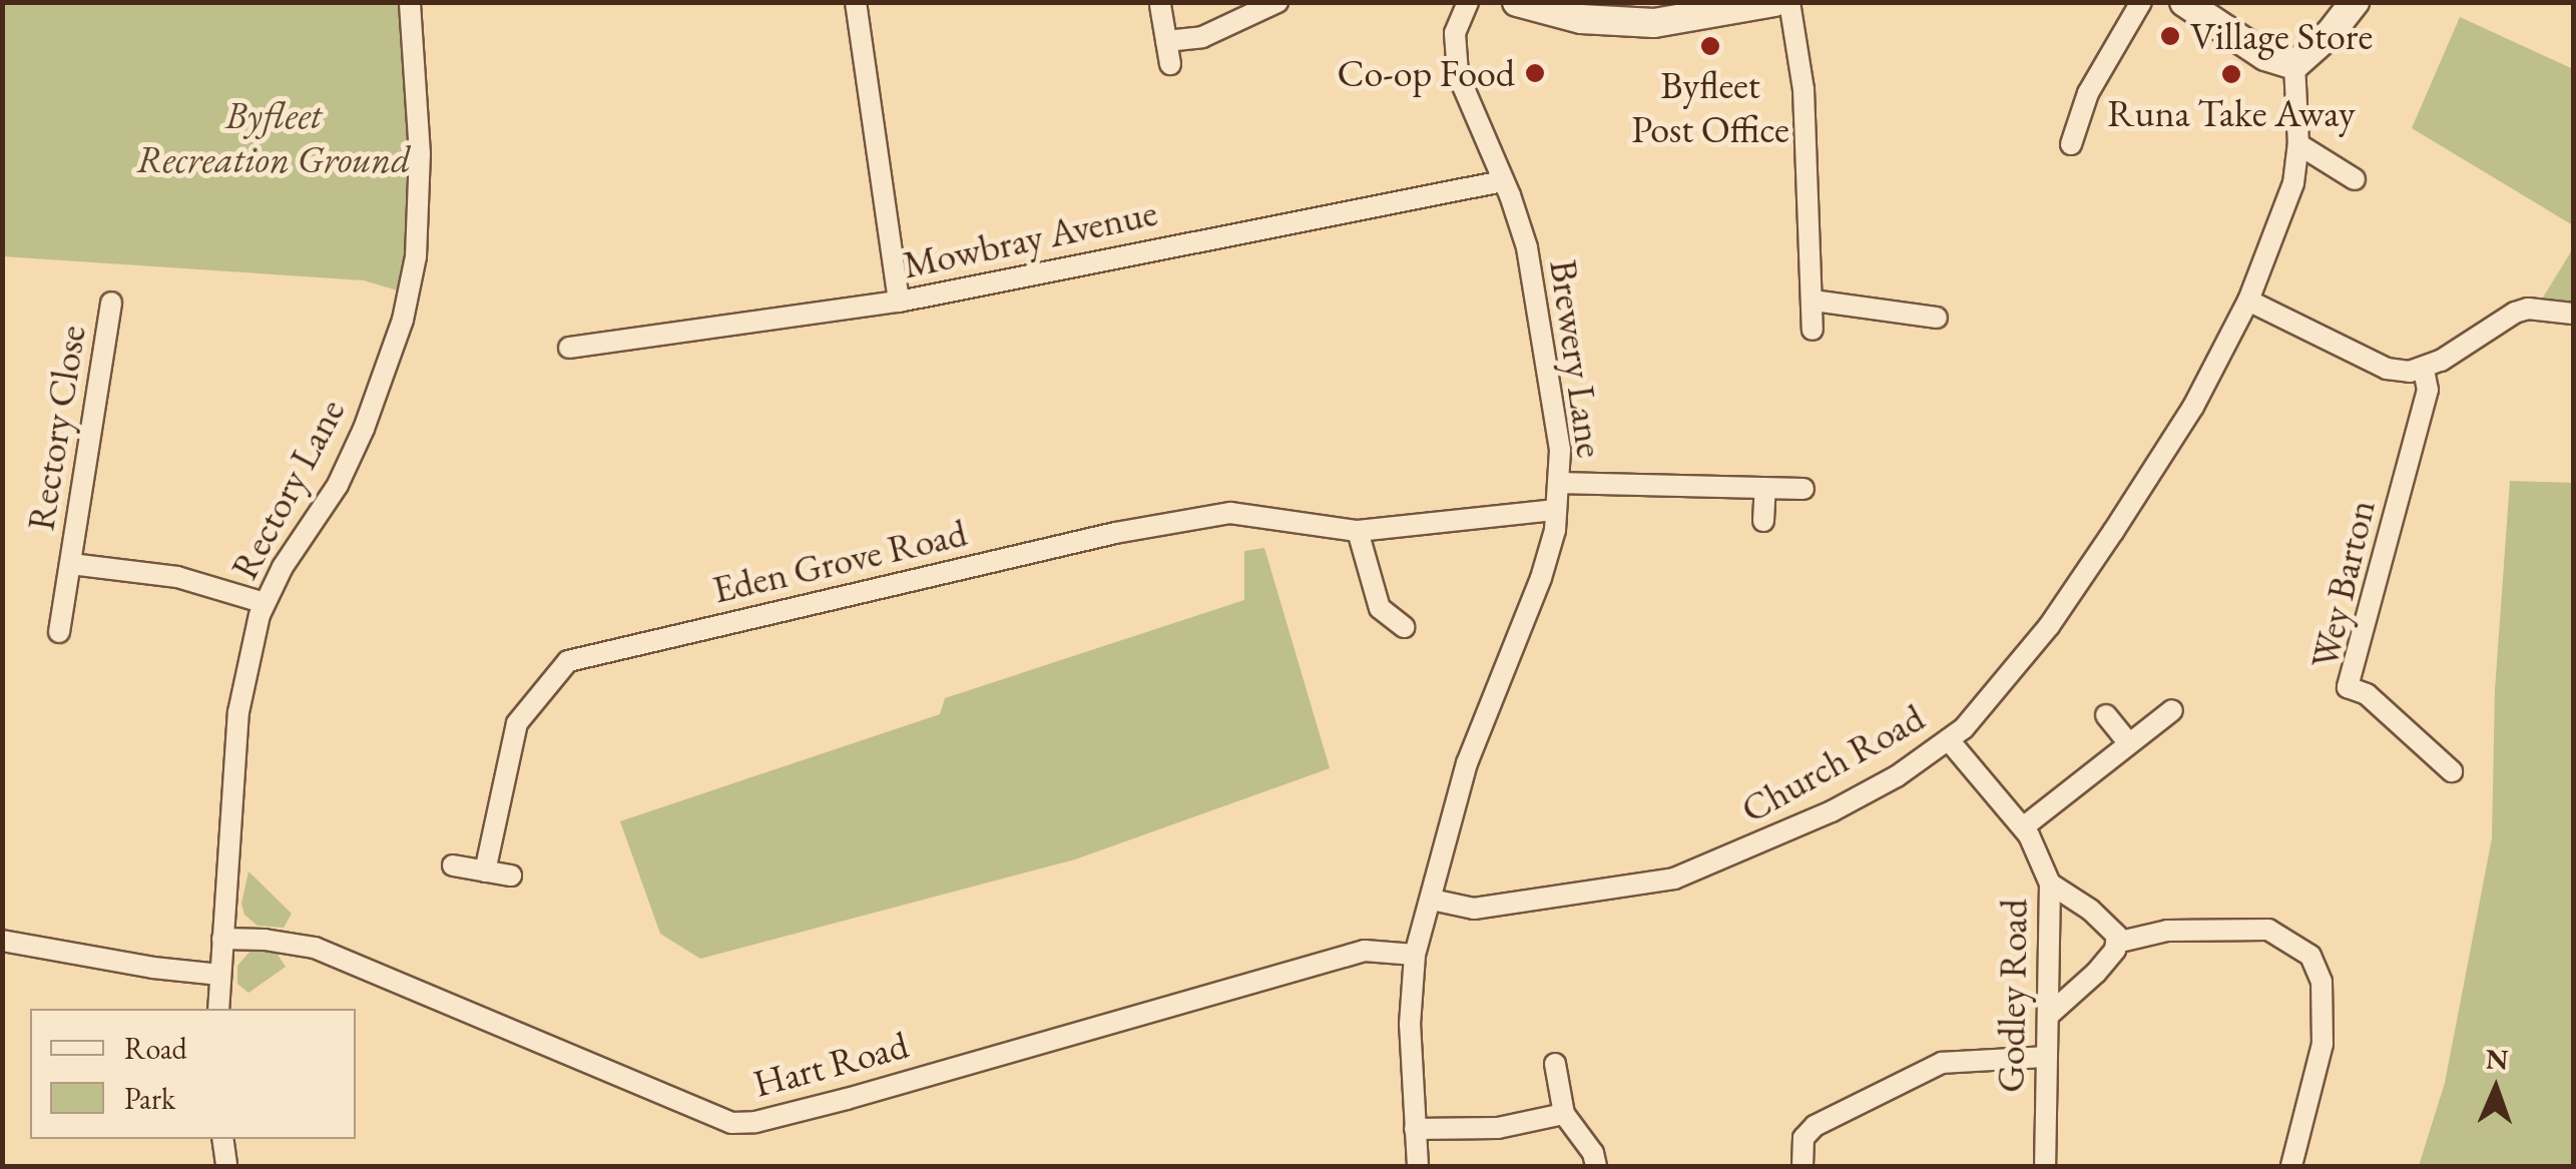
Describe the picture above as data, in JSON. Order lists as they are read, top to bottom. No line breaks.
{"streets":{"street":["Mowbray Avenue","Brewery Lane","Rectory Close","Rectory Lane","Eden Grove Road","Wey Barton","Church Road","Godley Road","Hart Road"]},"crossings":[["Mowbray Avenue","Brewery Lane"],["Brewery Lane","Eden Grove Road"],["Brewery Lane","Church Road"],["Rectory Close","Rectory Lane"],["Rectory Lane","Hart Road"],["Church Road","Godley Road"]],"parks":["Byfleet Recreation Ground"],"places":["Village Store","Byfleet Post Office","Co-op Food","Runa Take Away"],"legend":["Road","Park"],"north":"top"}
